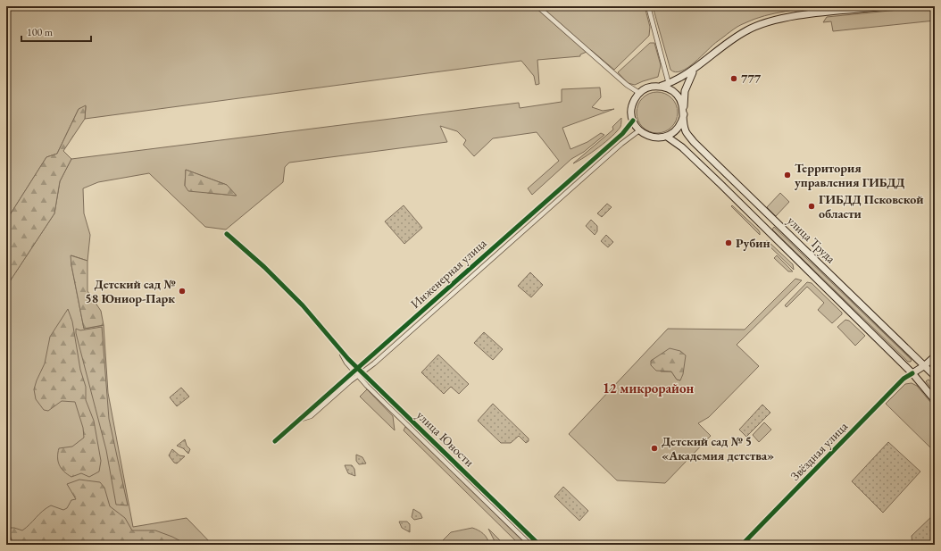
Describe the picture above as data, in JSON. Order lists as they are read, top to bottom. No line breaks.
{"streets":{"main road":["улица Труда","Звёздная улица"],"street":["Инженерная улица","улица Юности"]},"crossings":[["улица Труда","Инженерная улица"],["улица Труда","Звёздная улица"],["Инженерная улица","улица Юности"]],"districts":["12 микрорайон"],"places":["777","Территория управления ГИБДД","ГИБДД Псковской области","Рубин","Детский сад № 58 Юниор-Парк","Детский сад № 5 «Академия детства»"],"scale_bar":"100 m"}
